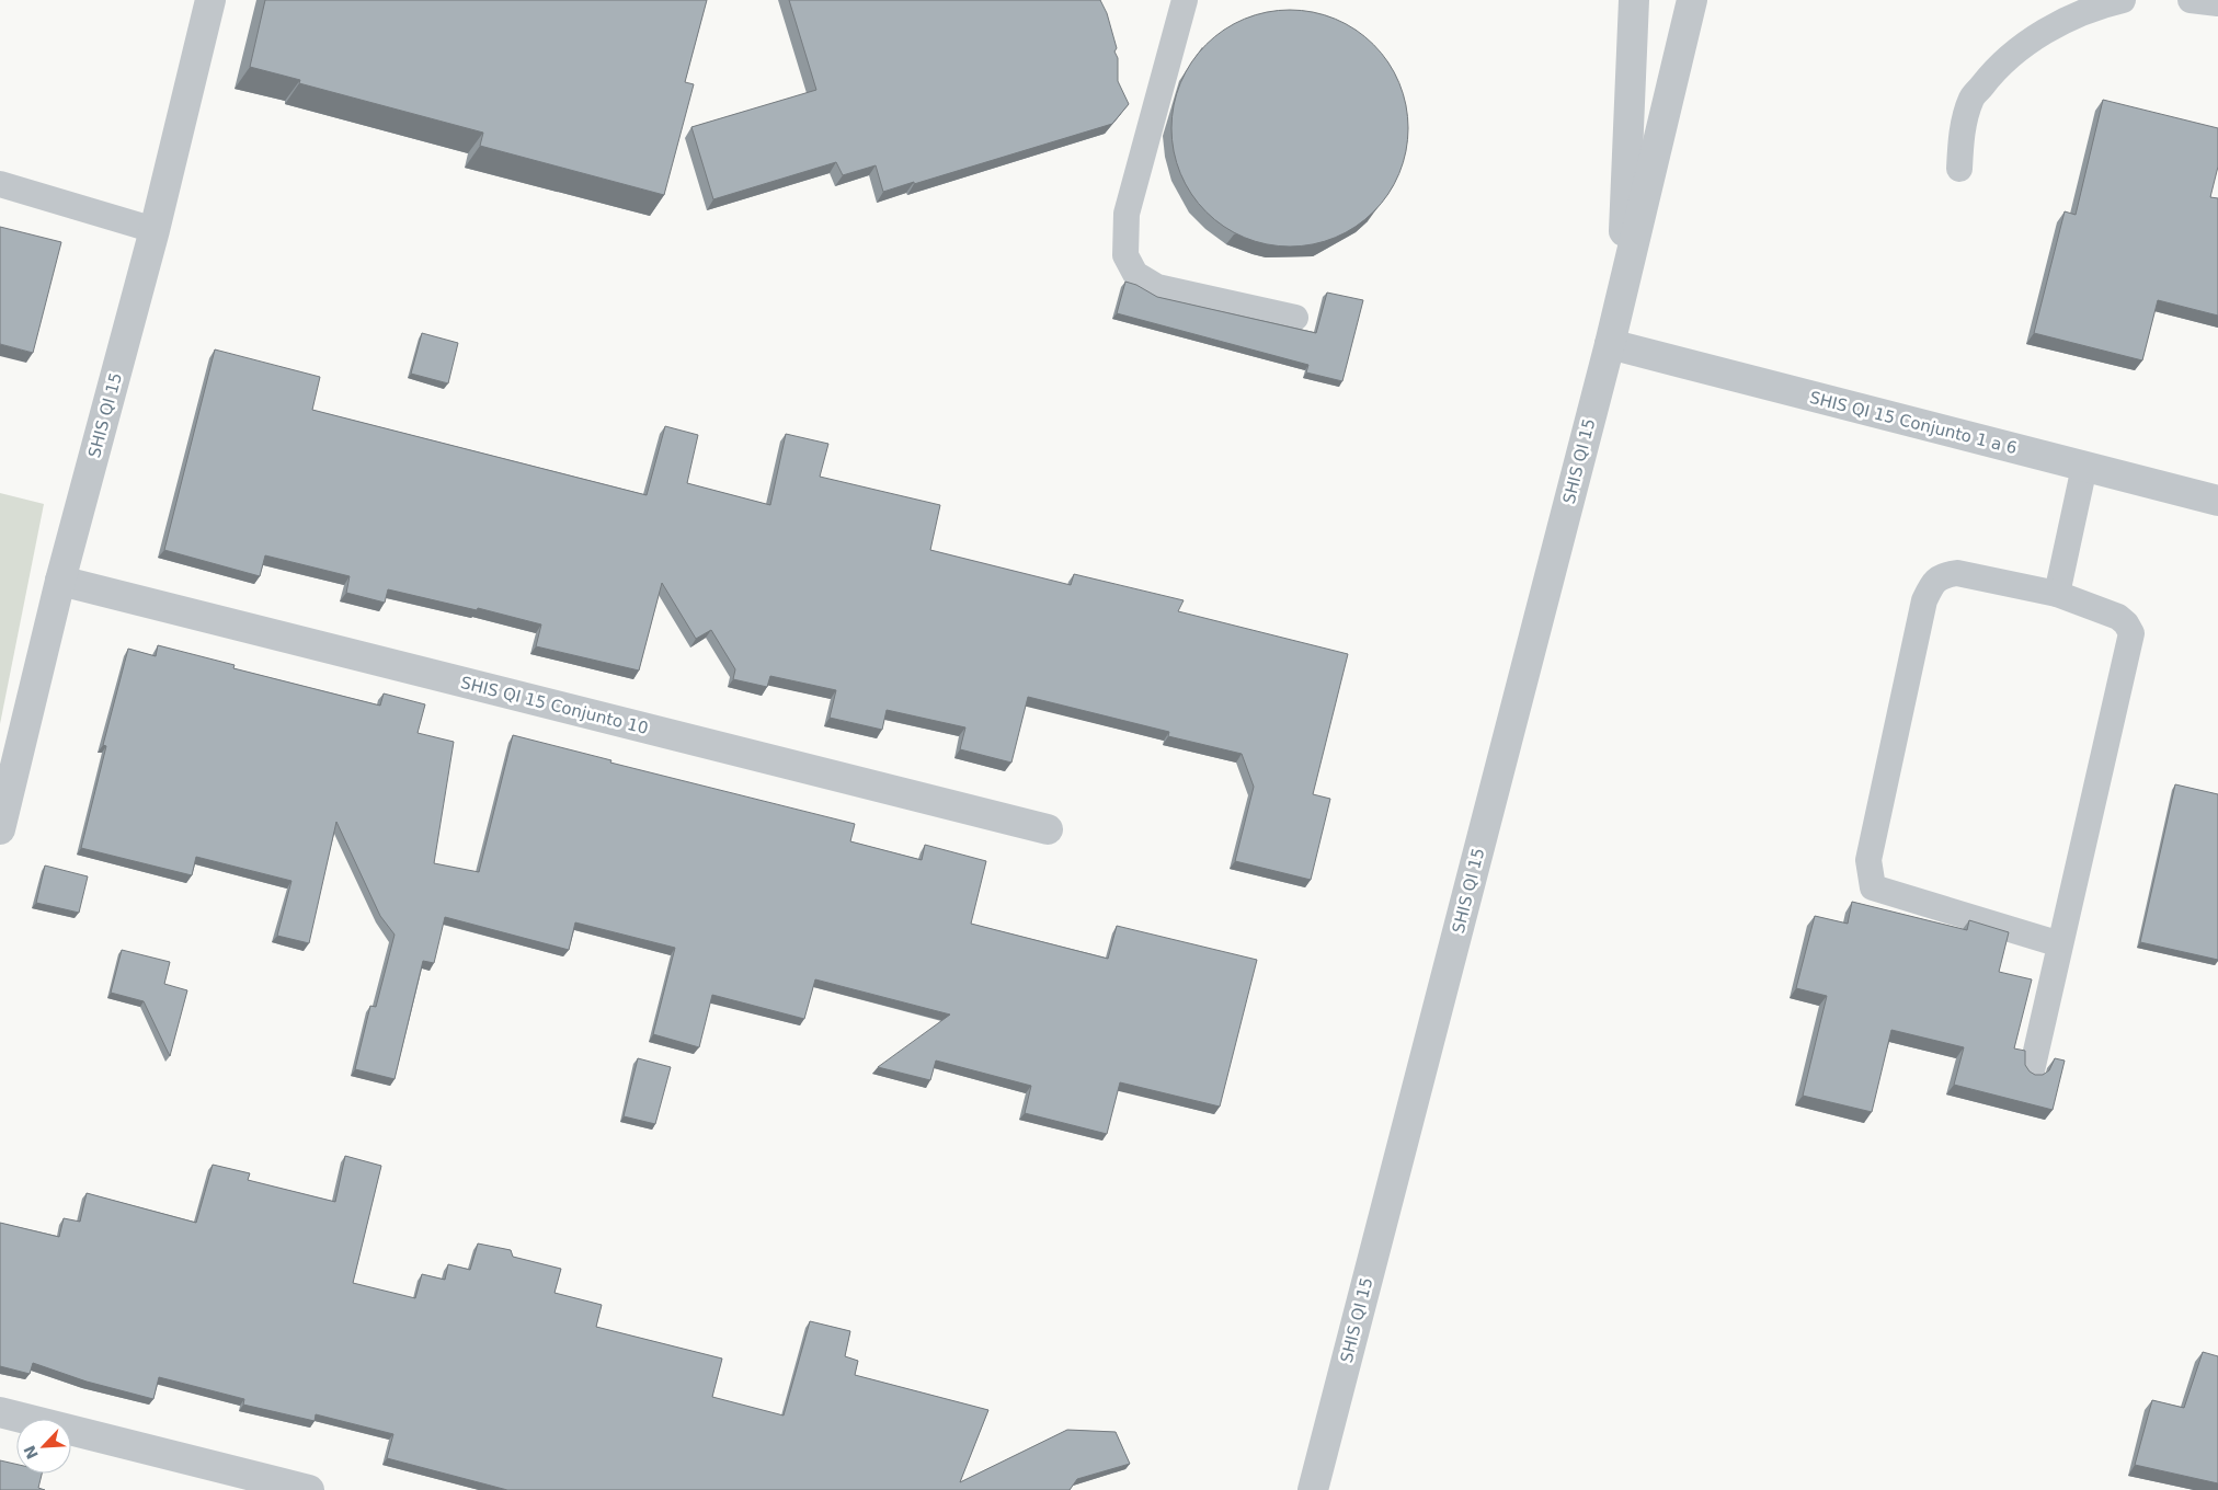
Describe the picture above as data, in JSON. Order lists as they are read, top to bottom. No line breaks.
{"streets":{"street":["SHIS QI 15","SHIS QI 15 Conjunto 1 a 6","SHIS QI 15 Conjunto 10"]},"crossings":[["SHIS QI 15","SHIS QI 15 Conjunto 1 a 6"],["SHIS QI 15","SHIS QI 15 Conjunto 10"]],"north":"bottom left"}
